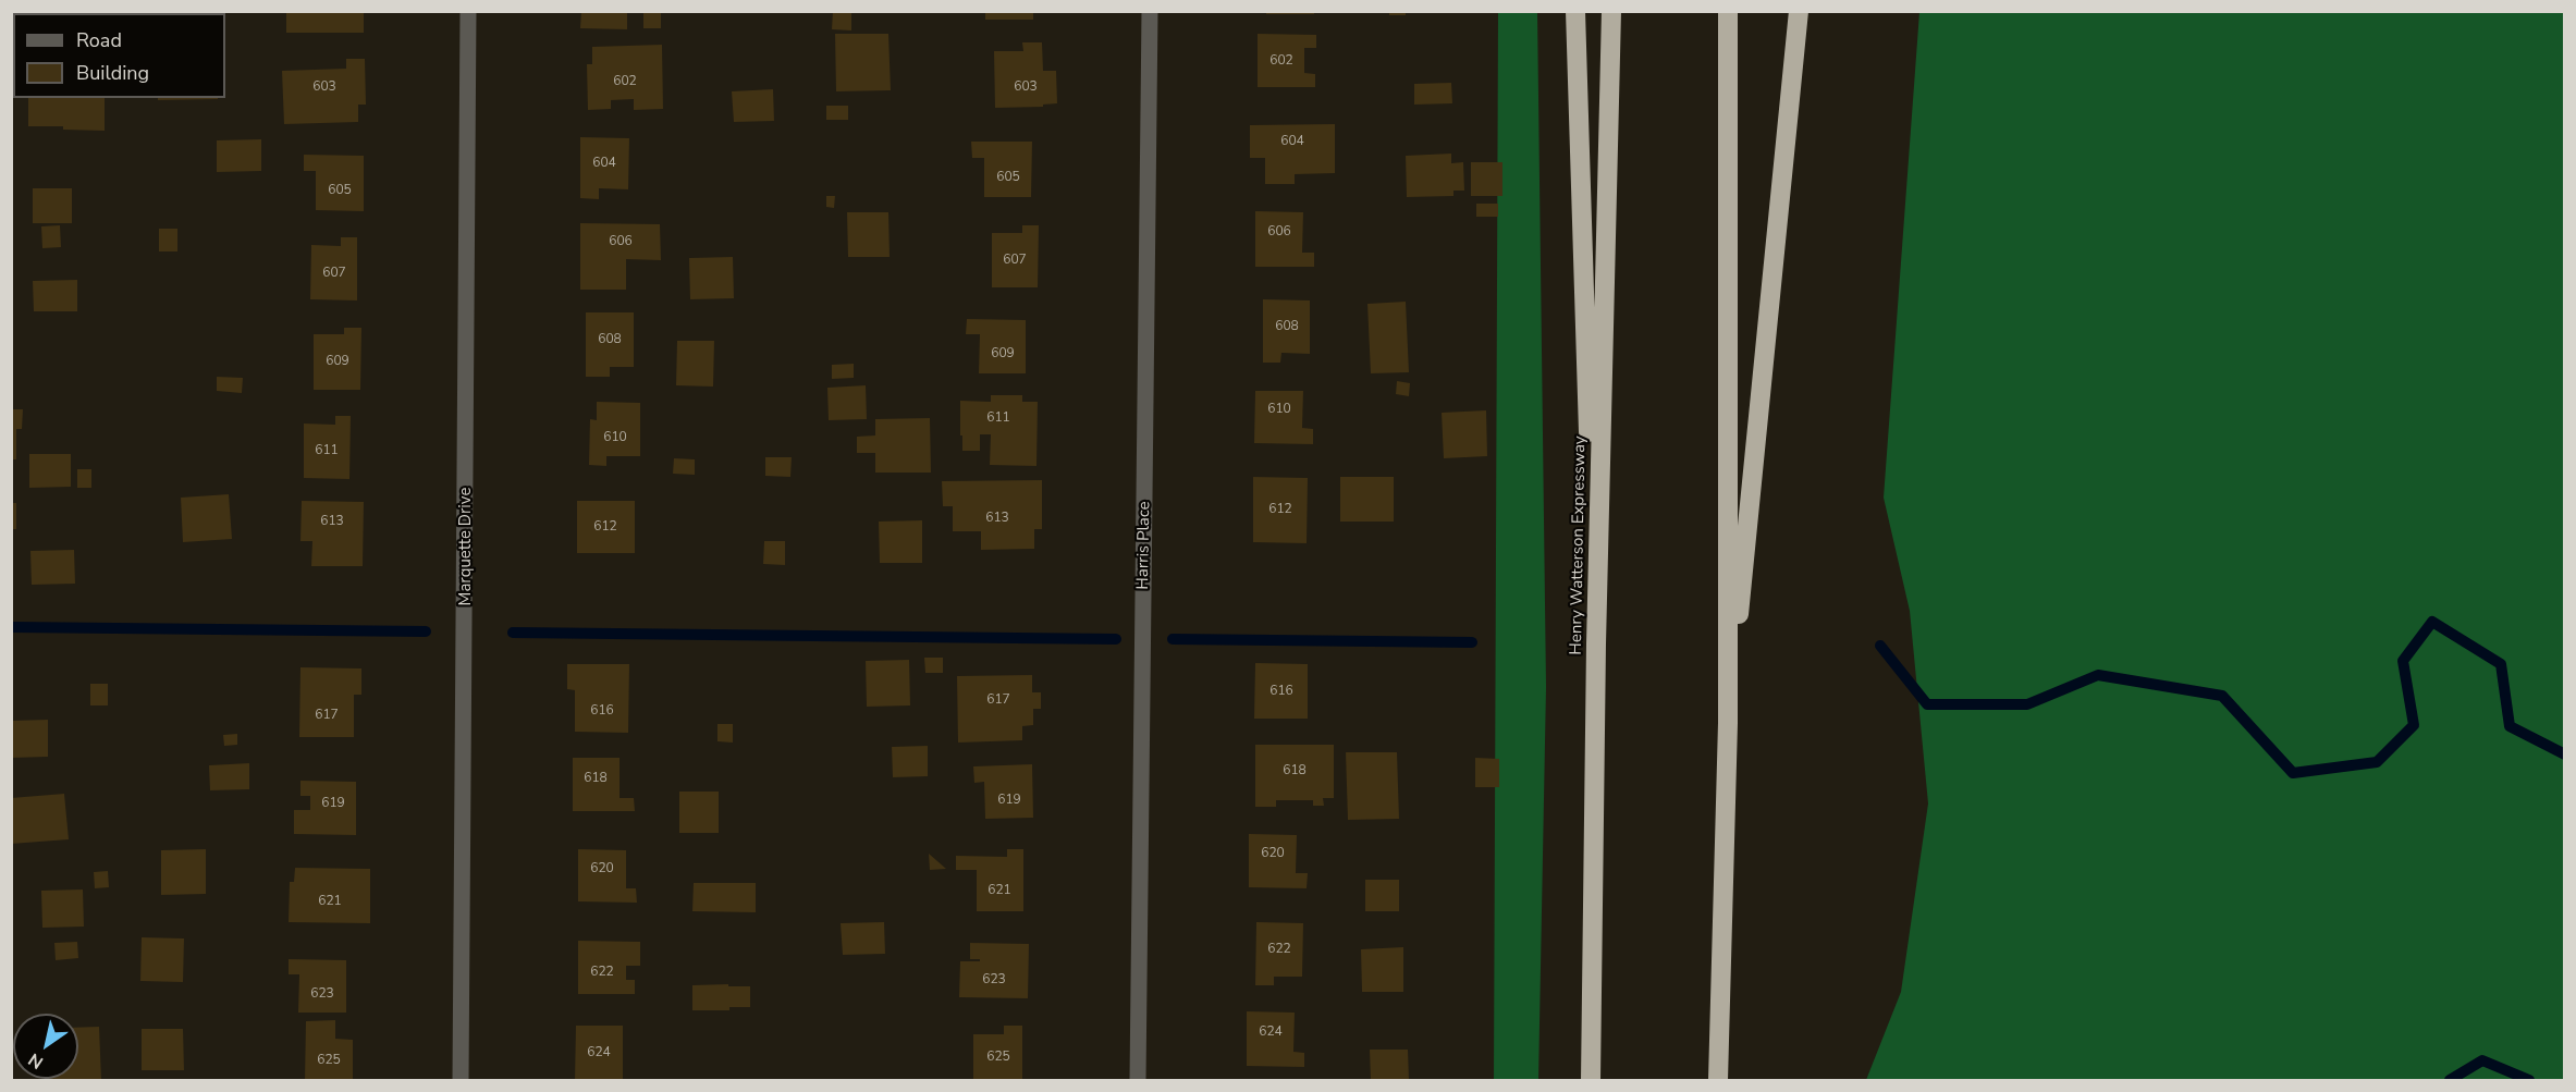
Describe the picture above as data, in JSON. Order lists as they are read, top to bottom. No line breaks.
{"streets":{"highway":["Henry Watterson Expressway"],"street":["Harris Place","Marquette Drive"]},"house_numbers":["602","602","603","603","604","604","605","605","606","606","607","607","608","608","609","609","610","611","610","611","612","613","613","612","616","617","616","617","618","618","619","619","620","620","621","621","622","622","623","623","624","624","625","625"],"legend":["Road","Building"],"north":"bottom left"}
